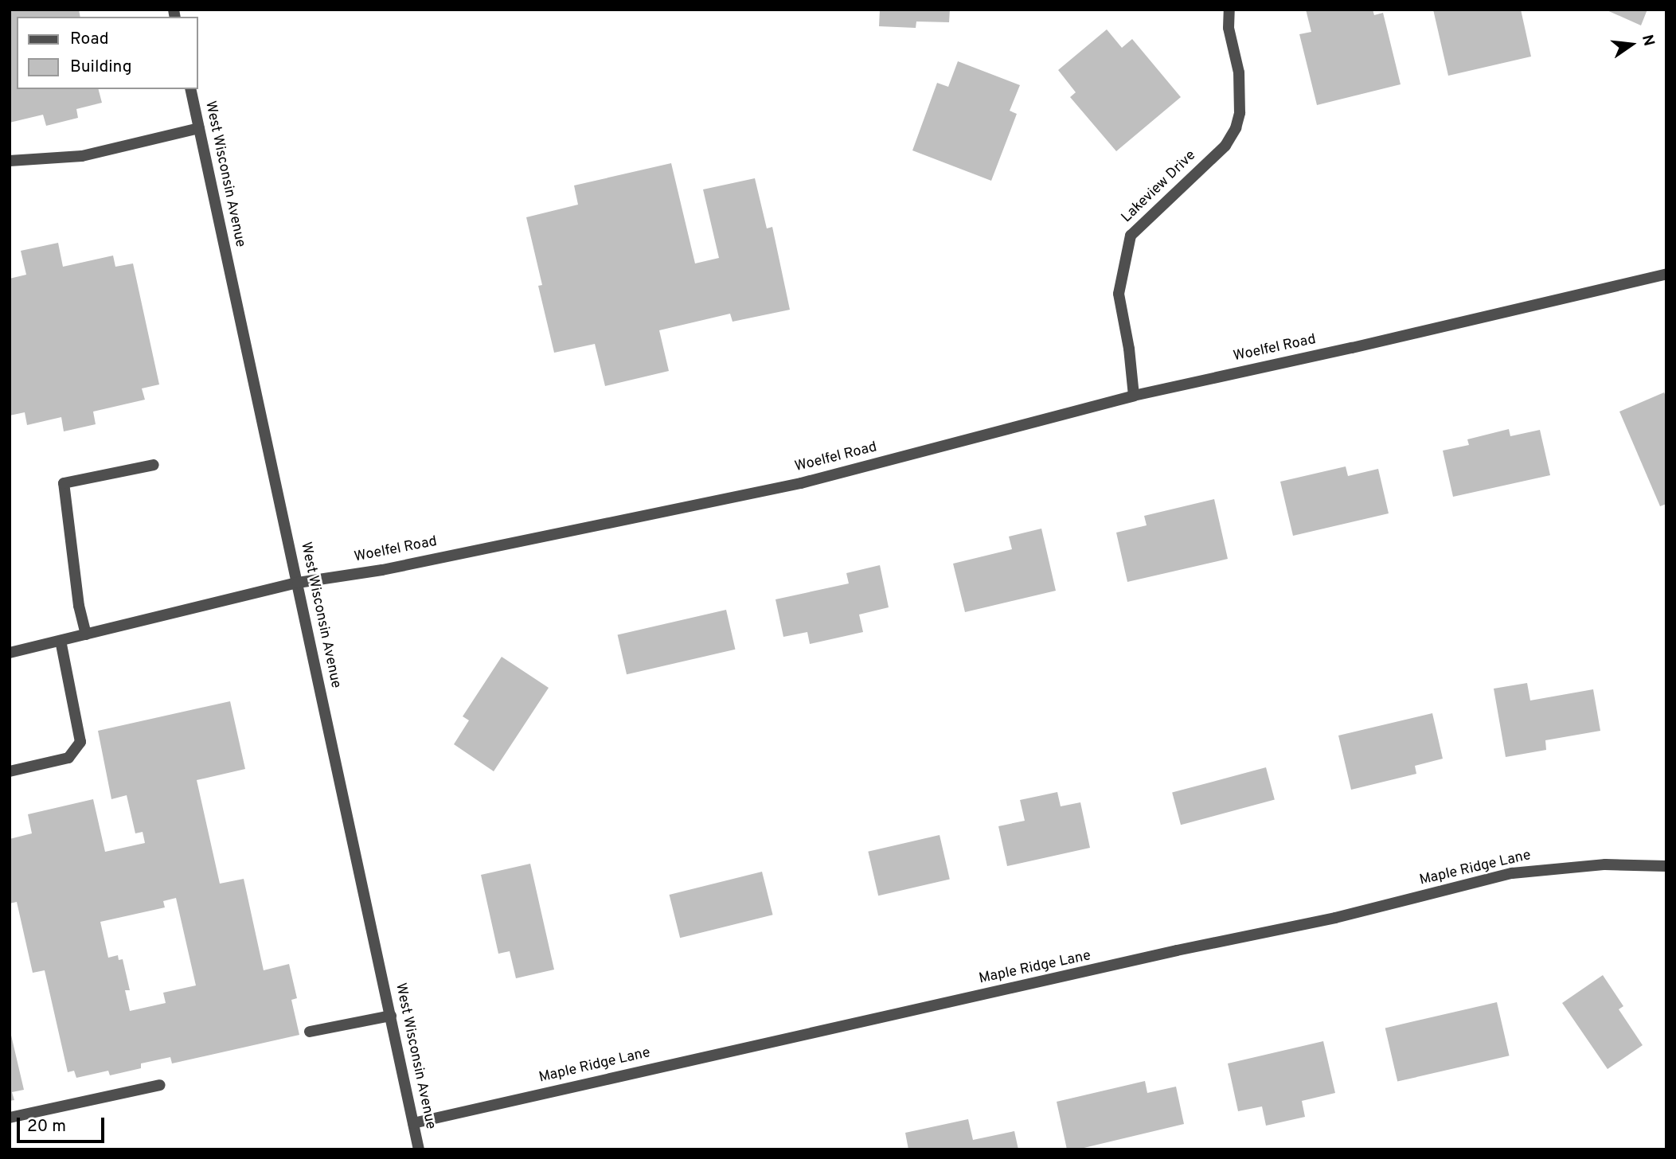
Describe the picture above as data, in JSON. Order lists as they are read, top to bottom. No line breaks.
{"streets":{"street":["West Wisconsin Avenue","Lakeview Drive","Woelfel Road","Maple Ridge Lane"]},"crossings":[["West Wisconsin Avenue","Woelfel Road"],["West Wisconsin Avenue","Maple Ridge Lane"],["Lakeview Drive","Woelfel Road"]],"legend":["Road","Building"],"scale_bar":"20 m","north":"right"}
